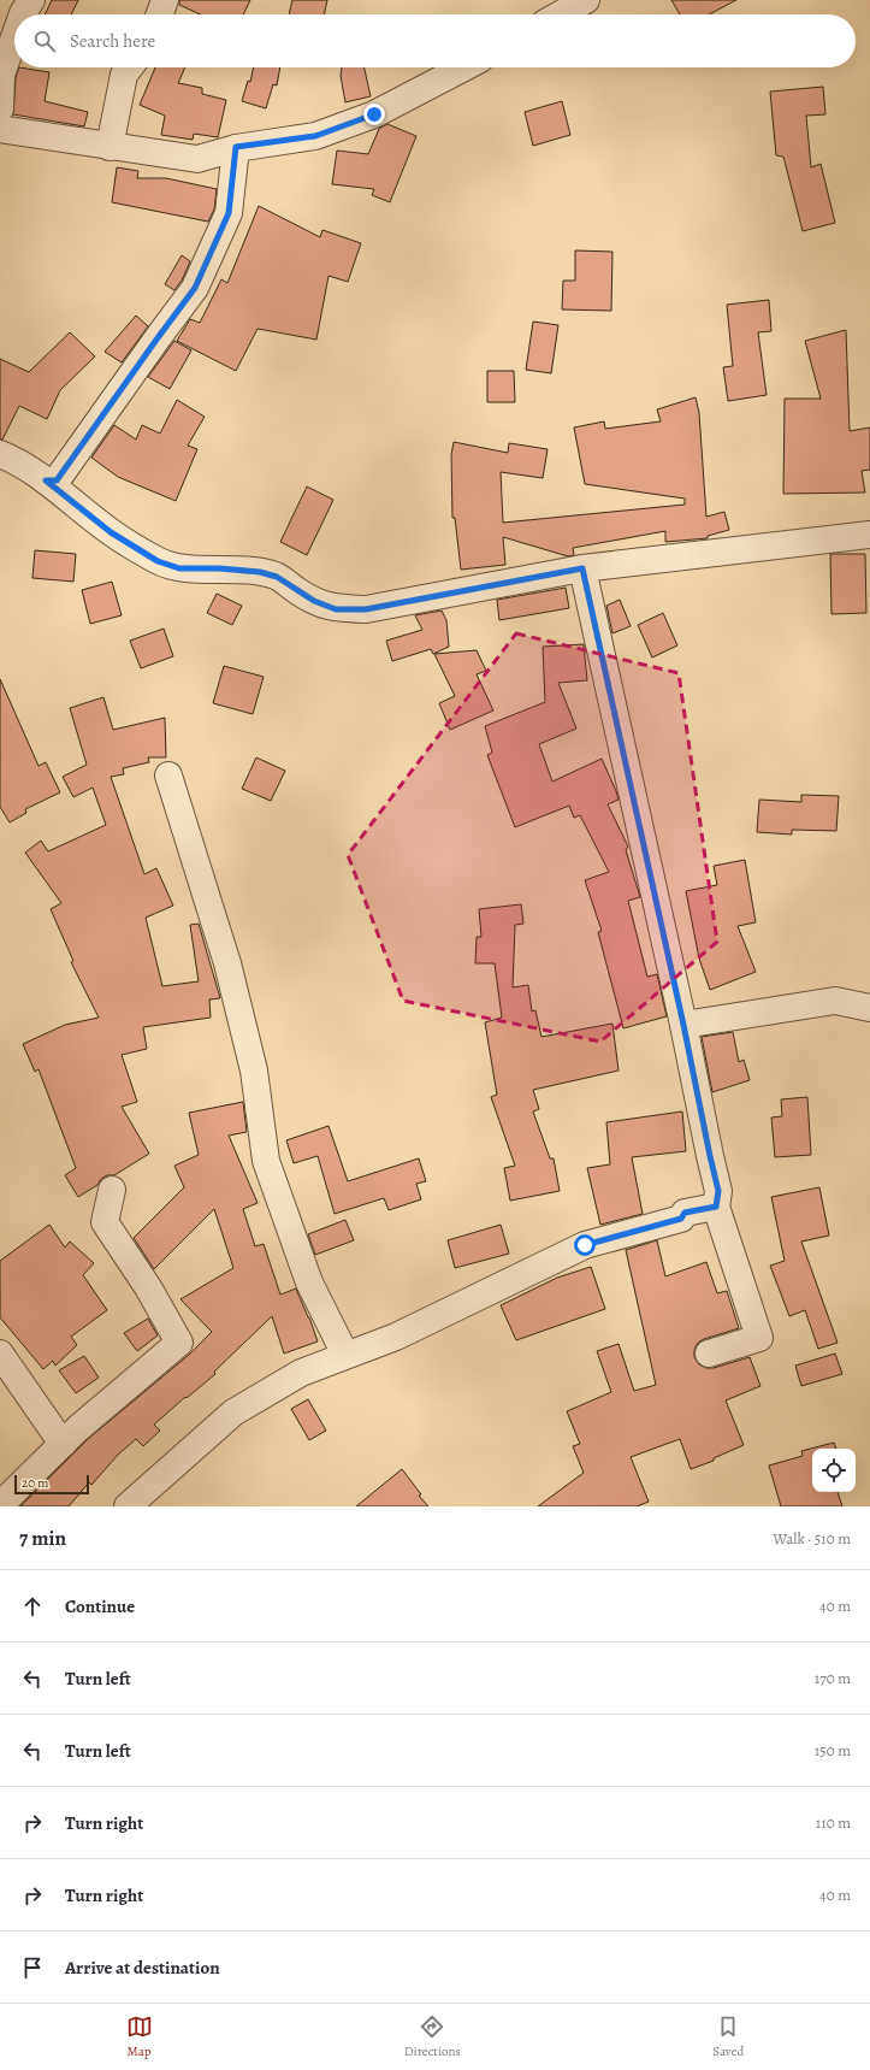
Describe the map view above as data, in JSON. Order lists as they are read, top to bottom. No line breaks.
{"scale_bar":"20 m","page":{"search":"Search here","scale":"20 m","heading":["7 min","Walk · 510 m"],"list":[["Continue","40 m"],["Turn left","170 m"],["Turn left","150 m"],["Turn right","110 m"],["Turn right","40 m"],"Arrive at destination"],"nav":["Map","Directions","Saved"]}}
